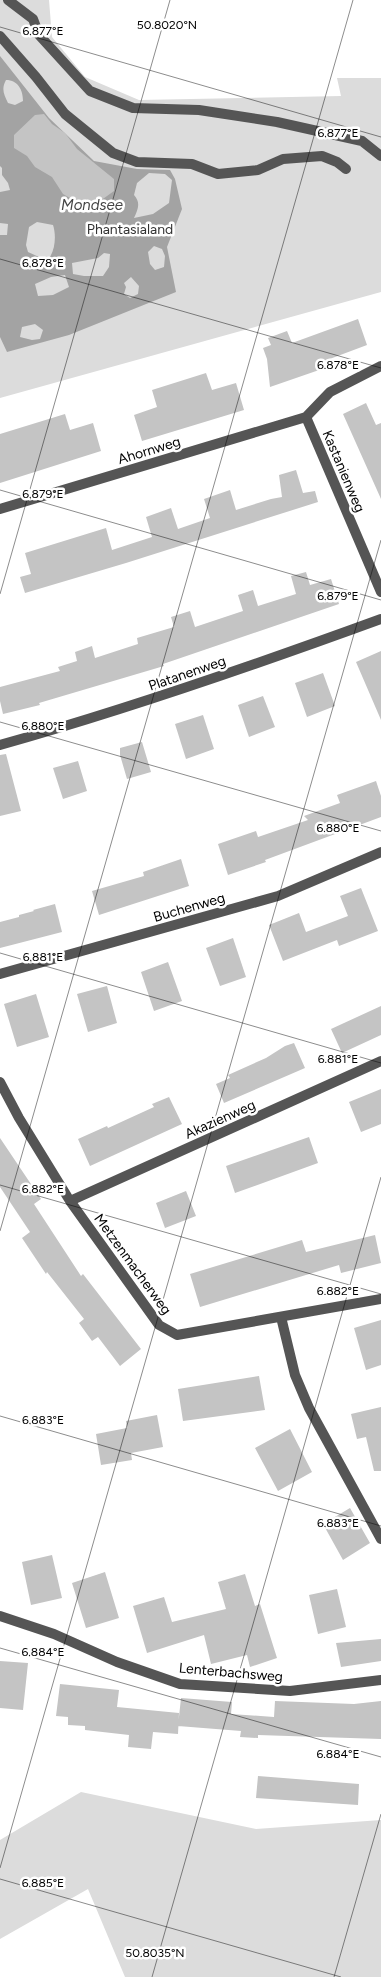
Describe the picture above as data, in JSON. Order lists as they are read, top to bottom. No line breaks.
{"streets":{"street":["Ahornweg","Kastanienweg","Platanenweg","Buchenweg","Akazienweg","Metzenmacherweg","Lenterbachsweg"]},"crossings":[["Ahornweg","Kastanienweg"],["Akazienweg","Metzenmacherweg"]],"water":["Mondsee"],"parks":["Phantasialand"],"coordinates":["50.8020°N","6.877°E","6.878°E","6.879°E","6.880°E","6.881°E","6.882°E","6.883°E","6.884°E","6.885°E","50.8035°N"]}
